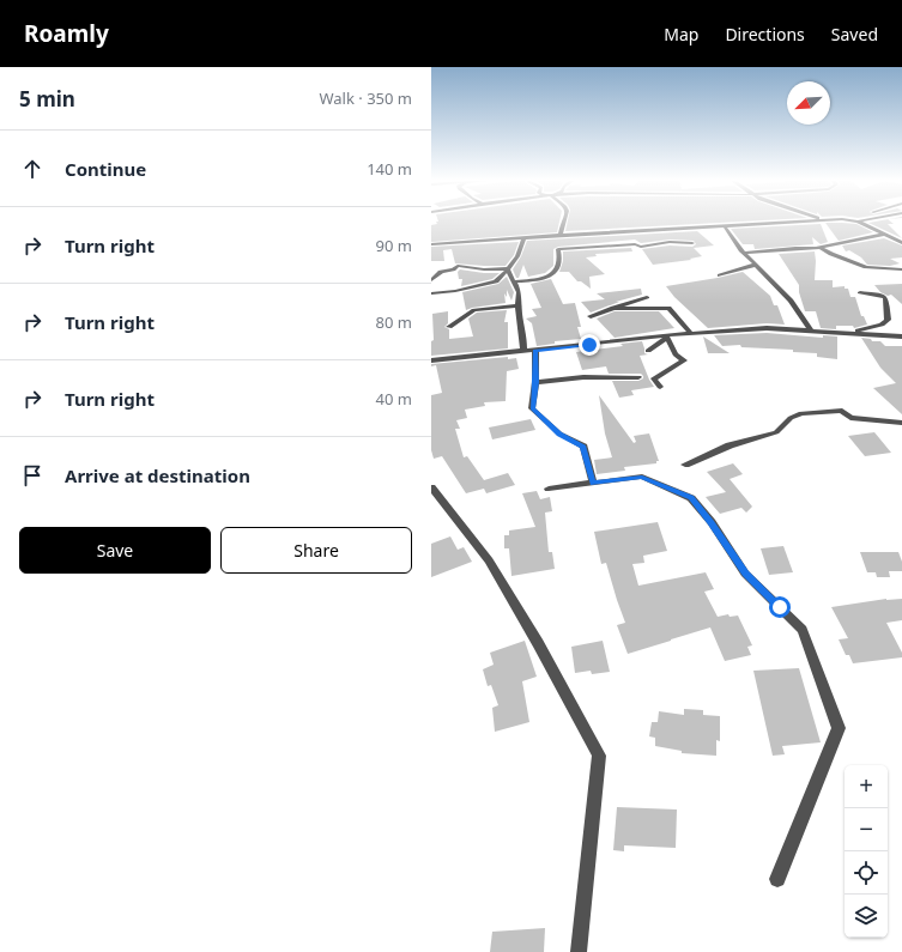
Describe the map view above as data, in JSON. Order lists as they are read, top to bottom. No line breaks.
{"north":"bottom left","page":{"header":"Roamly","nav":["Map","Directions","Saved"],"heading":["5 min","Walk · 350 m"],"list":[["Continue","140 m"],["Turn right","90 m"],["Turn right","80 m"],["Turn right","40 m"],"Arrive at destination"],"buttons":["Save","Share"],"map_buttons":["+","−"]}}
